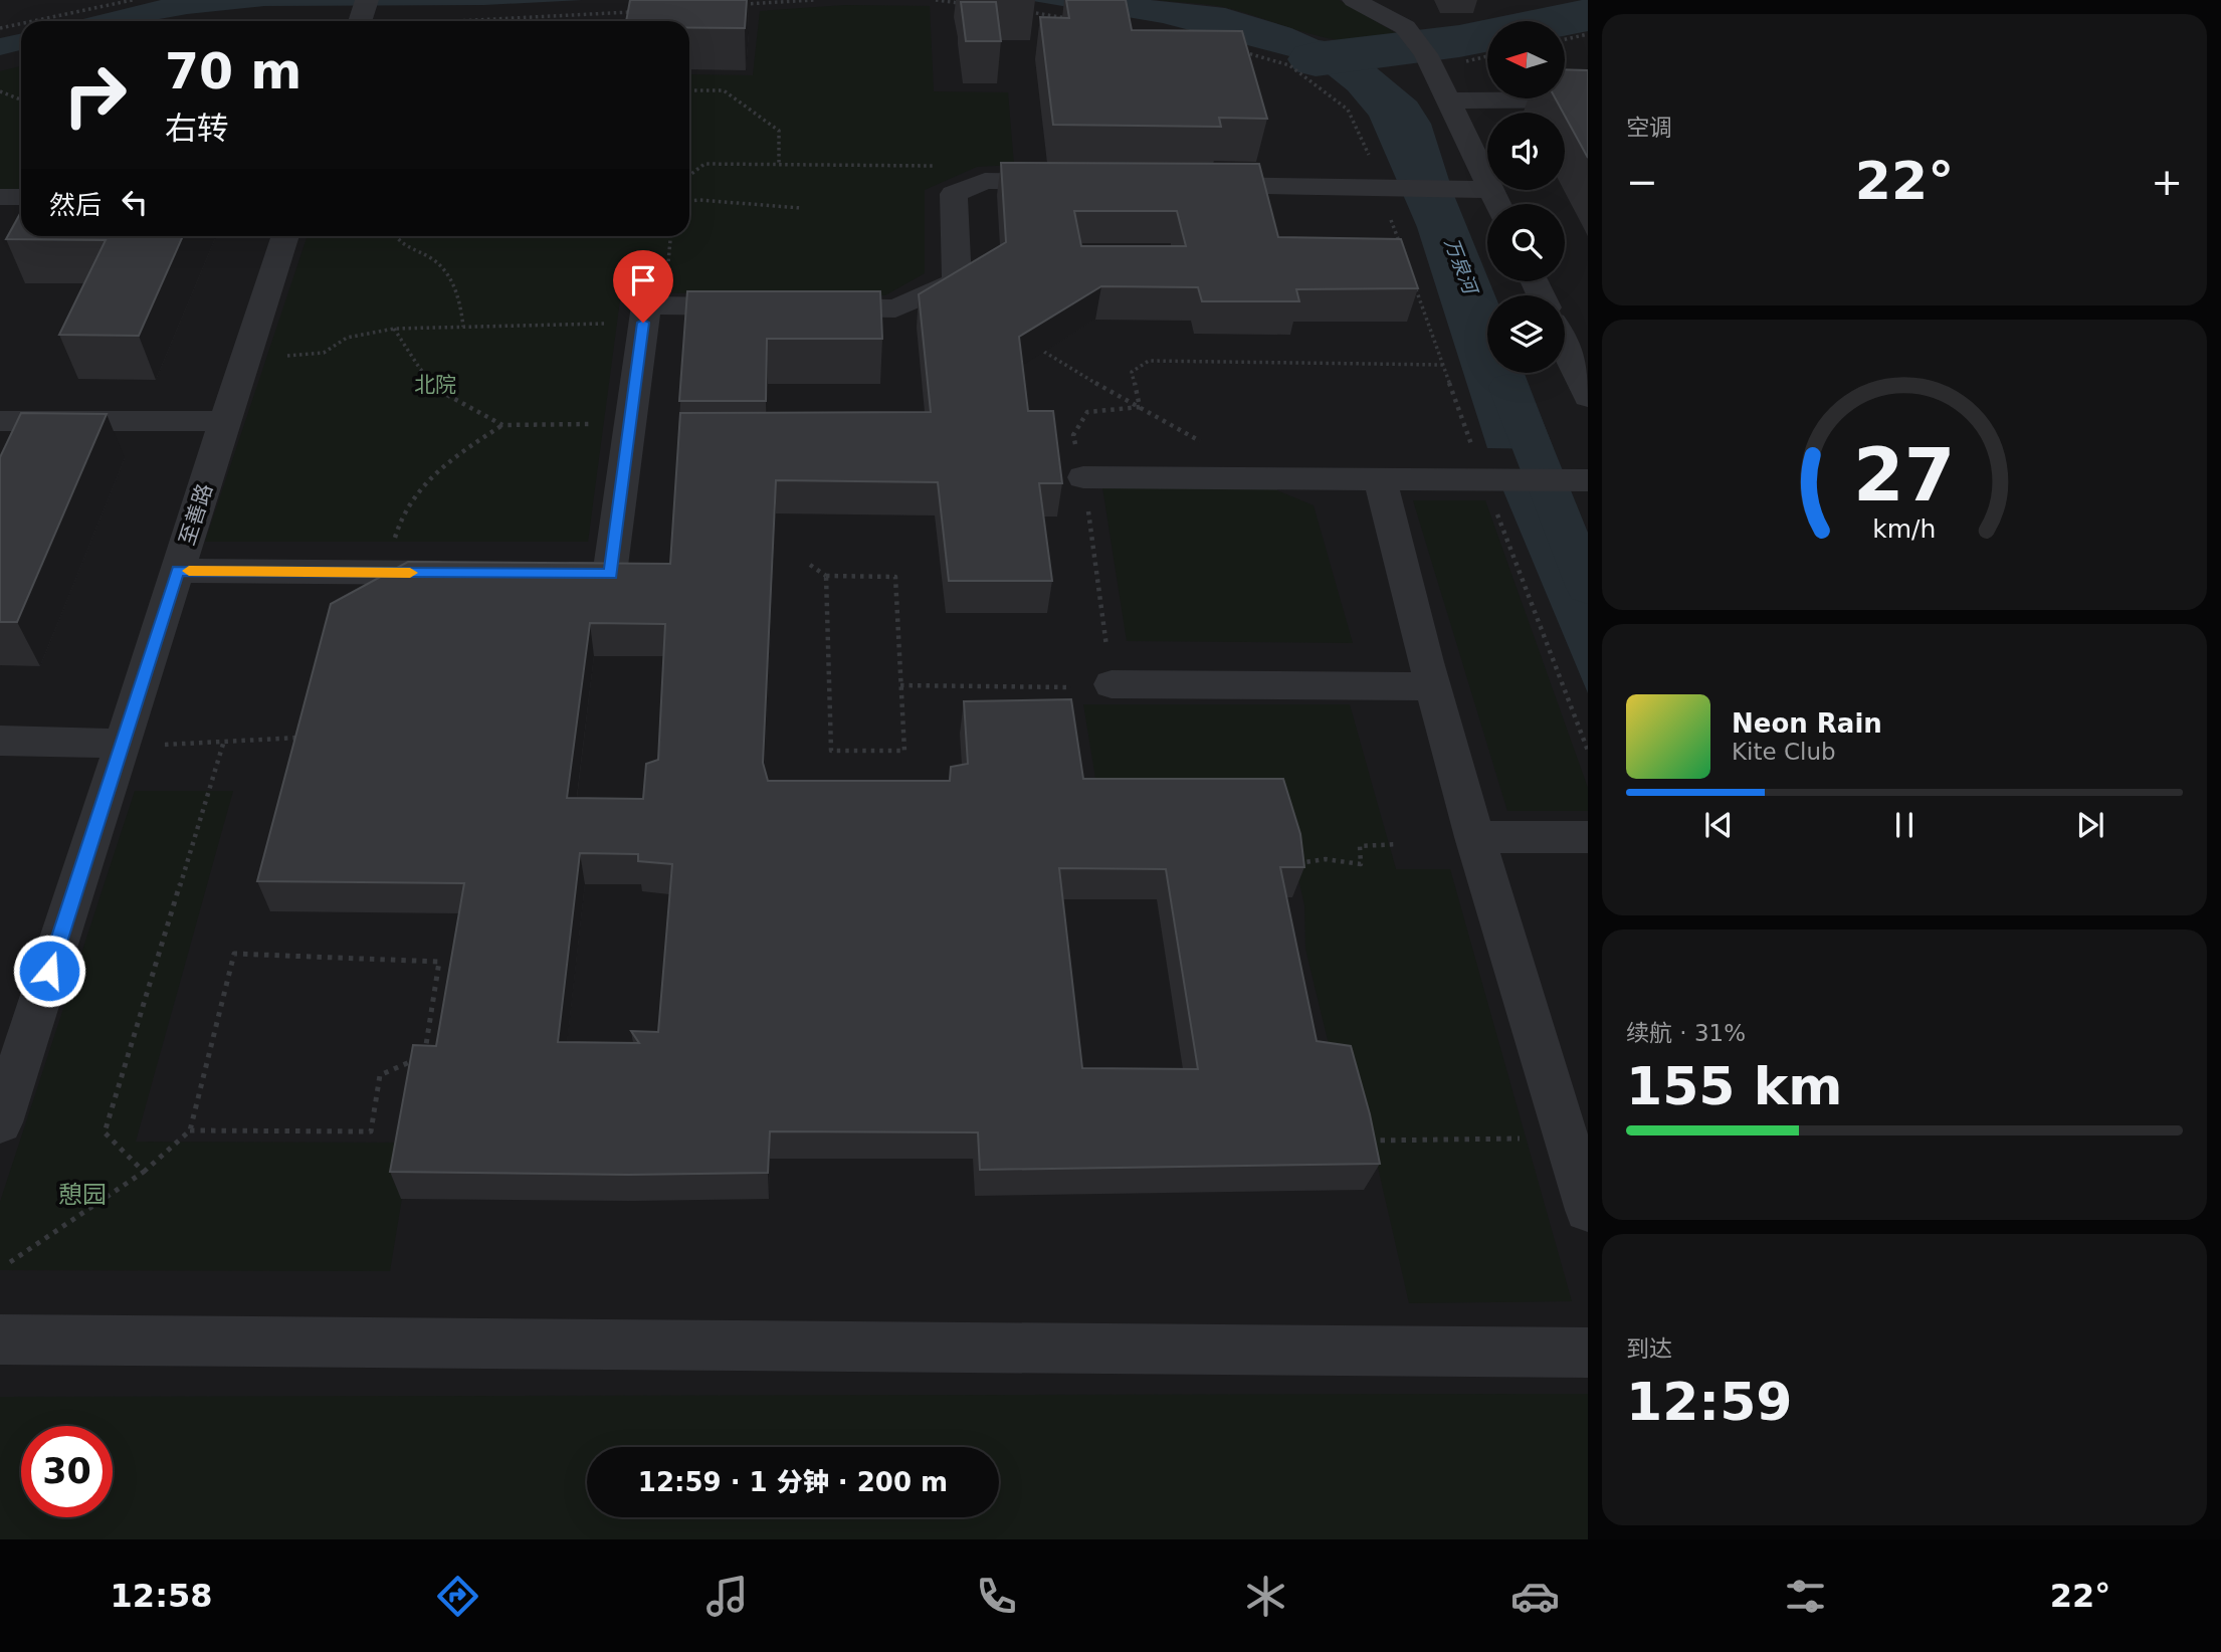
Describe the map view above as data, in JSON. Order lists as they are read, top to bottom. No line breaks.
{"streets":{"street":["至善路"]},"water":["万泉河"],"parks":["北院","憩园"],"north":"left","page":{"tile":["空调",["续航 · 31%","155 km"],["到达","12:59"]],"turn":["70 m","右转"],"heat":["−","22°","+"],"then":"然后","song":["Neon Rain","Kite Club"],"limit":"30","trip":"12:59 · 1 分钟 · 200 m","tabs":["12:58","22°"],"gauge":["27","km/h"]}}
